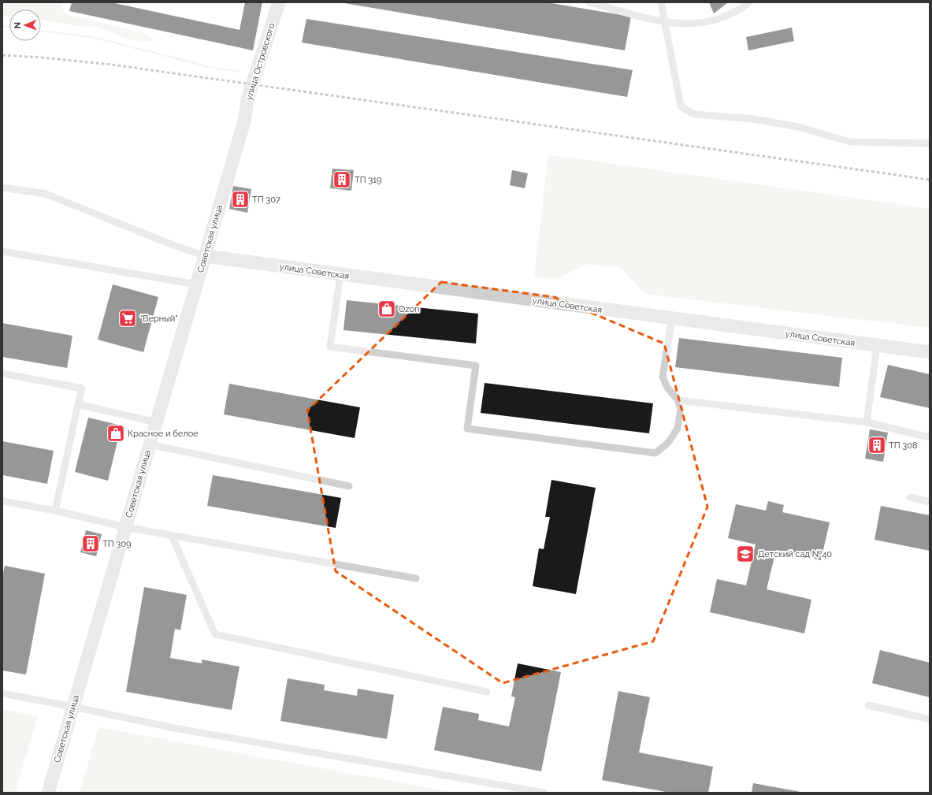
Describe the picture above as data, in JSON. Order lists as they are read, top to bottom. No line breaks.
{"streets":{"street":["улица Островского","Советская улица","улица Советская"]},"crossings":[["улица Островского","Советская улица"],["Советская улица","улица Советская"]],"places":{"building":["ТП 319","ТП 307","ТП 308","ТП 309"],"shop":["Ozon","Красное и белое"],"supermarket":["\"Верный\""],"school or university":["Детский сад №40"]},"north":"left"}
